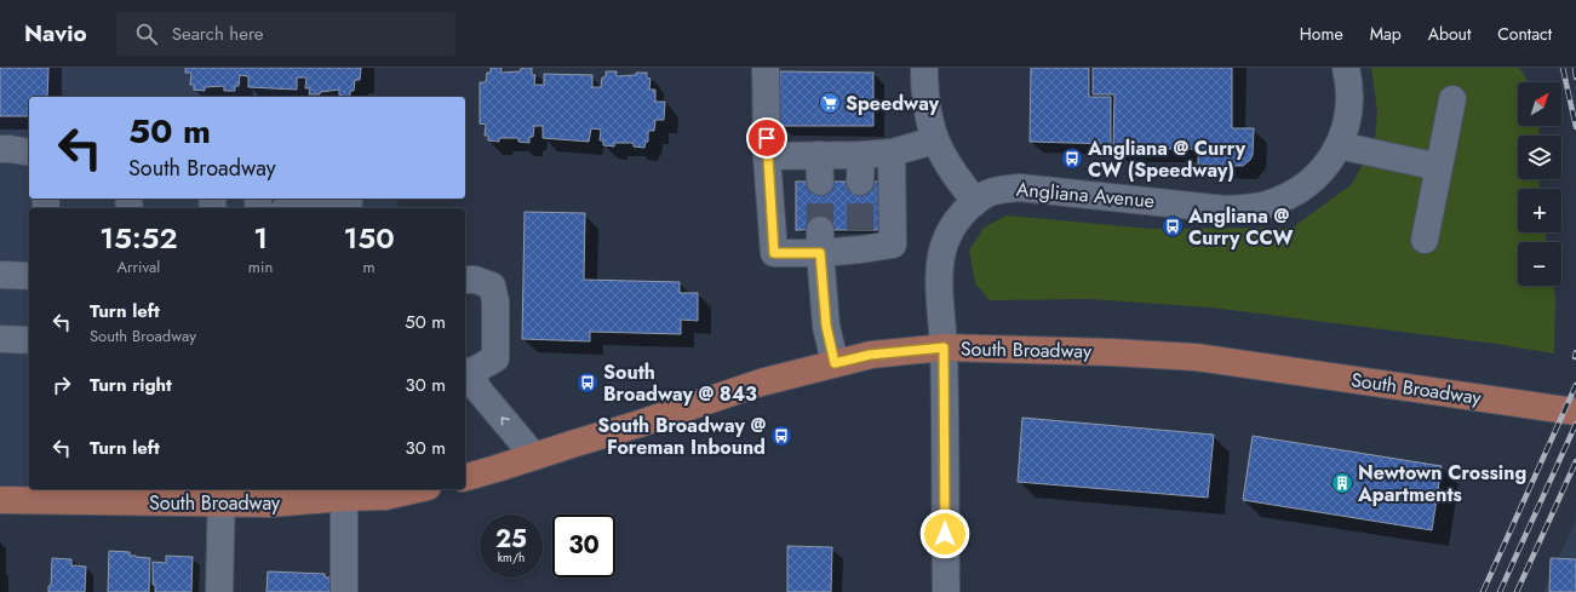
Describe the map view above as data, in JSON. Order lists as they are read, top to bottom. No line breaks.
{"streets":{"main road":["South Broadway"],"street":["Angliana Avenue"]},"crossings":[["Angliana Avenue","South Broadway"]],"places":{"supermarket":["Speedway"],"bus stop":["Angliana @ Curry CW (Speedway)","Angliana @ Curry CCW","South Broadway @ 843","South Broadway @ Foreman Inbound"],"building":["Newtown Crossing Apartments"]},"north":"top right","page":{"header":"Navio","search":"Search here","nav":["Home","Map","About","Contact"],"map_buttons":["+","−"],"turn":["50 m","South Broadway"],"eta":["15:52","Arrival","1","min","150","m"],"list":[{"name":"Turn left","note":"South Broadway","value":"50 m"},{"name":"Turn right","value":"30 m"},{"name":"Turn left","value":"30 m"}],"speed":"25 km/h","limit":"30"}}
